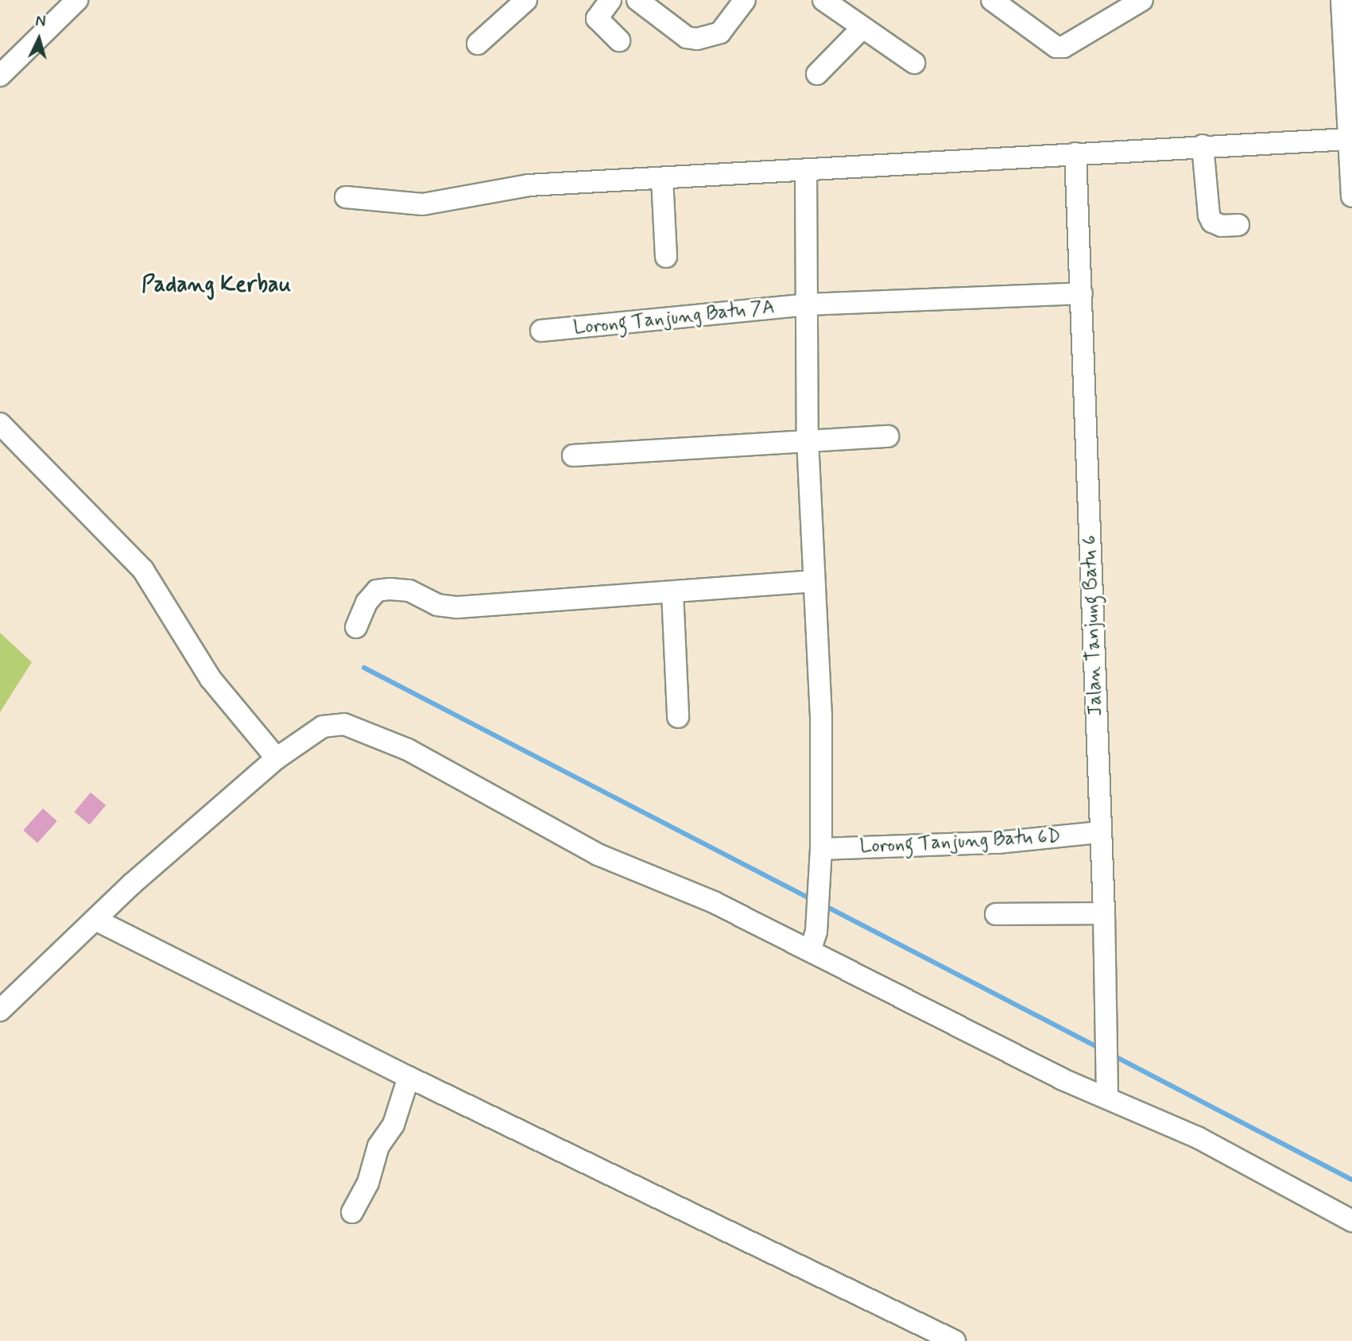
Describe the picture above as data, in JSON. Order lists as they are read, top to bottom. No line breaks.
{"streets":{"street":["Lorong Tanjung Batu 7A","Jalan Tanjung Batu 6","Lorong Tanjung Batu 6D"]},"crossings":[["Lorong Tanjung Batu 7A","Jalan Tanjung Batu 6"],["Jalan Tanjung Batu 6","Lorong Tanjung Batu 6D"]],"districts":["Padang Kerbau"],"north":"top"}
